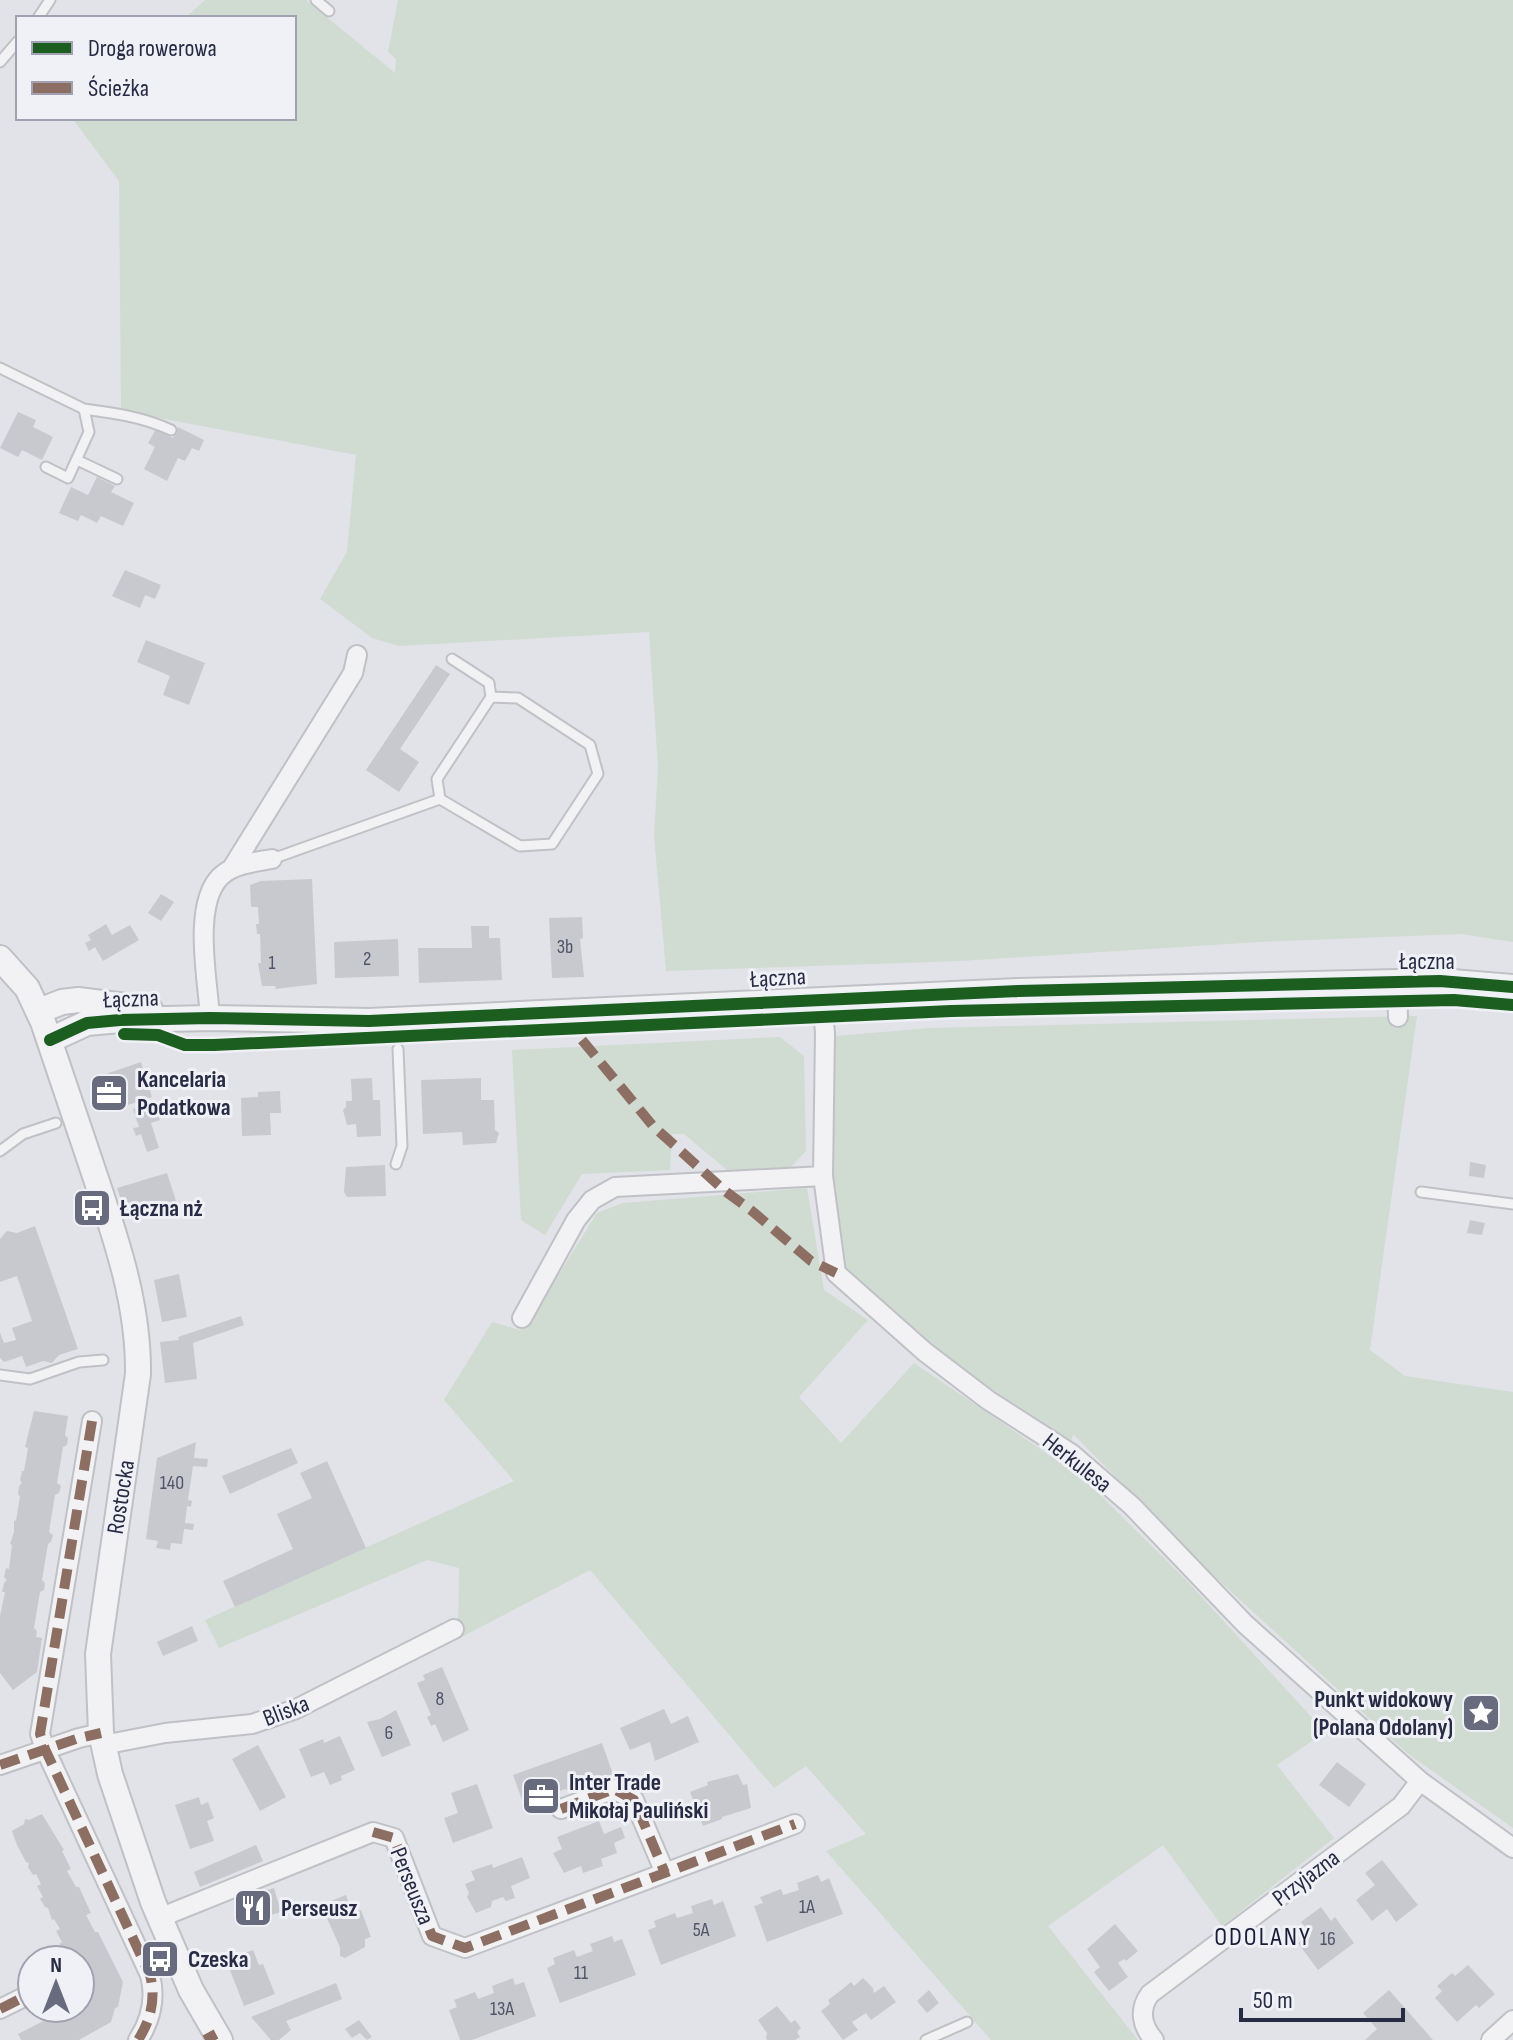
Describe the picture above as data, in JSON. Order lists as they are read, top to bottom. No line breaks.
{"streets":{"street":["Łączna","Herkulesa","Rostocka","Bliska","Przyjazna","Perseusza"]},"crossings":[["Łączna","Herkulesa"],["Łączna","Rostocka"],["Herkulesa","Przyjazna"],["Rostocka","Bliska"],["Rostocka","Perseusza"]],"districts":["ODOLANY"],"places":{"office":["Kancelaria Podatkowa","Inter Trade Mikołaj Pauliński"],"bus stop":["Łączna nż","Czeska"],"place":["Punkt widokowy (Polana Odolany)"],"restaurant":["Perseusz"]},"house_numbers":["3b","2","1","140","8","6","1A","5A","16","11","13A"],"legend":["Droga rowerowa","Ścieżka"],"scale_bar":"50 m","north":"top"}
